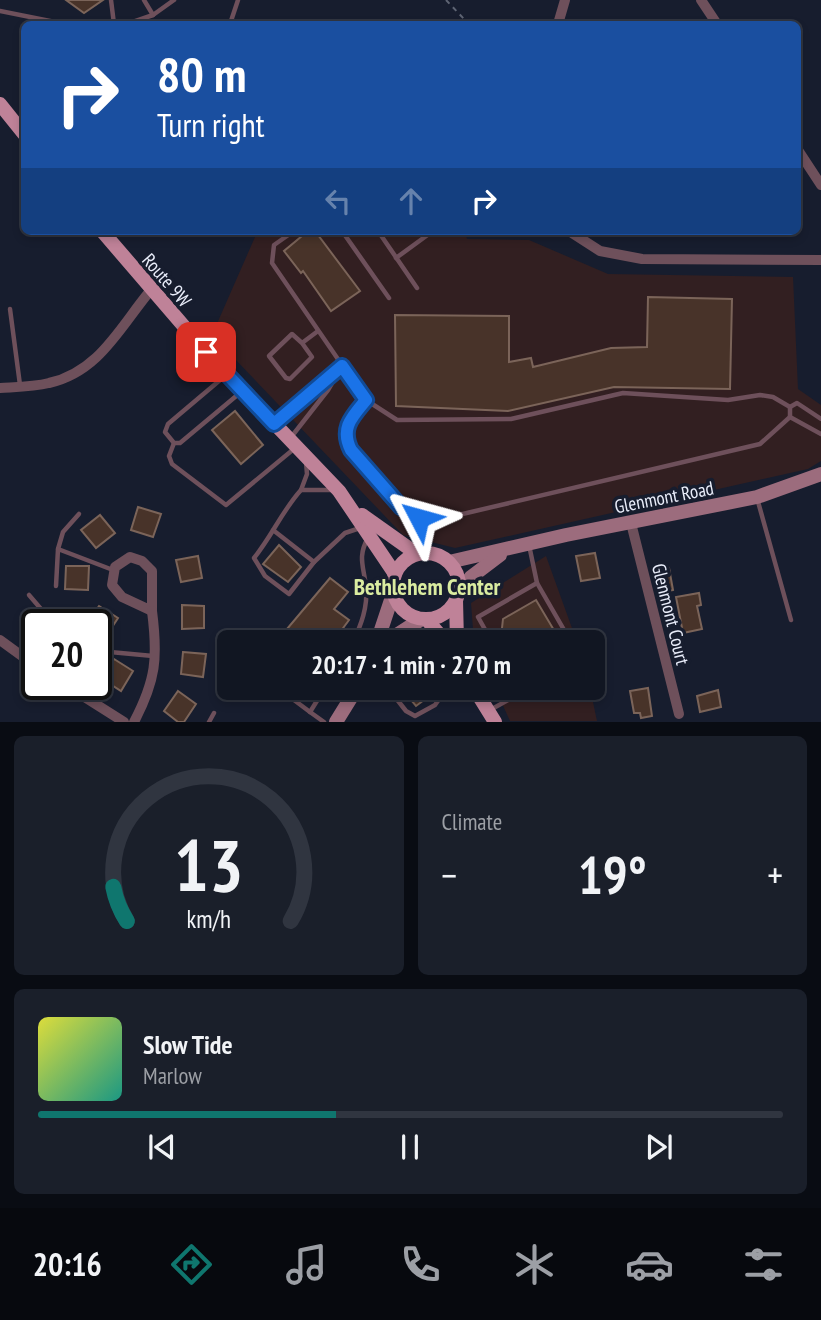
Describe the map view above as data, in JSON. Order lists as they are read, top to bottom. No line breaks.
{"streets":{"main road":["Route 9W","Glenmont Road"],"street":["Glenmont Court"]},"crossings":[["Route 9W","Glenmont Road"],["Glenmont Road","Glenmont Court"]],"districts":["Bethlehem Center"],"page":{"turn":["80 m","Turn right"],"limit":"20","trip":"20:17 · 1 min · 270 m","tile":"Climate","heat":["−","19°","+"],"song":["Slow Tide","Marlow"],"tabs":"20:16","gauge":["13","km/h"]}}
